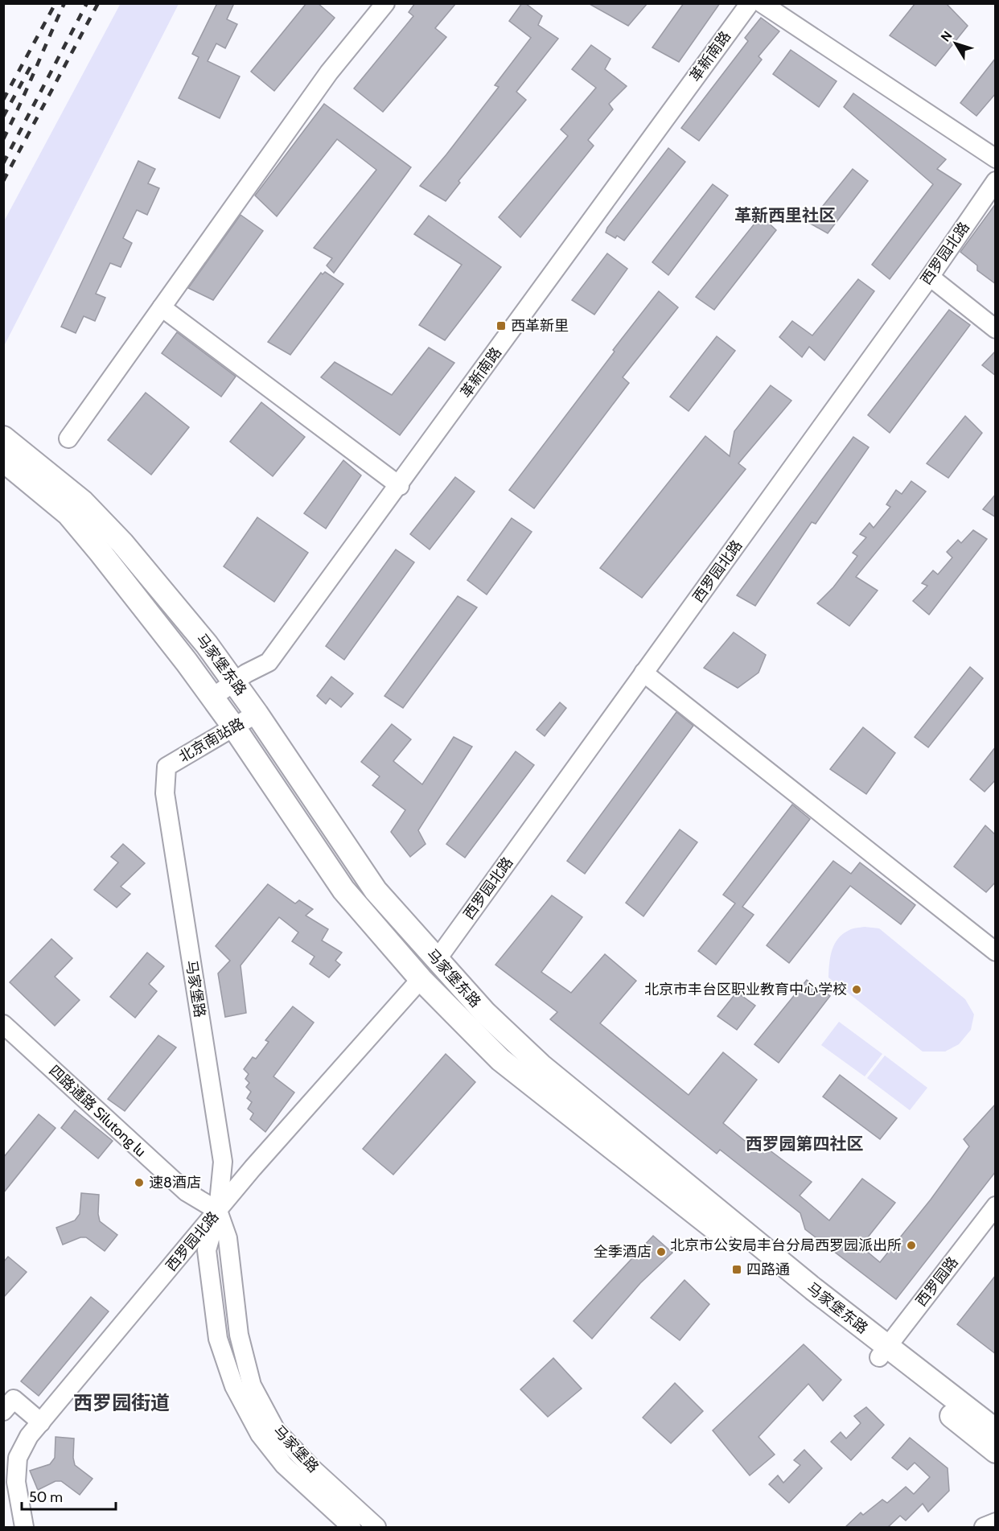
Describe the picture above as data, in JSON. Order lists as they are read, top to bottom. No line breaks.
{"streets":{"main road":["马家堡东路"],"street":["革新南路","西罗园北路","北京南站路","马家堡路","四路通路 Silutong lu","西罗园路"]},"crossings":[["革新南路","马家堡东路"],["西罗园北路","马家堡东路"],["西罗园北路","马家堡路"],["西罗园北路","四路通路 Silutong lu"],["马家堡东路","北京南站路"],["马家堡东路","西罗园路"],["北京南站路","马家堡路"],["马家堡路","四路通路 Silutong lu"]],"districts":["革新西里社区","西罗园第四社区","西罗园街道"],"places":{"transit":["西革新里","四路通"],"other":["北京市丰台区职业教育中心学校","速8酒店","北京市公安局丰台分局西罗园派出所","全季酒店"]},"scale_bar":"50 m","north":"top left"}
